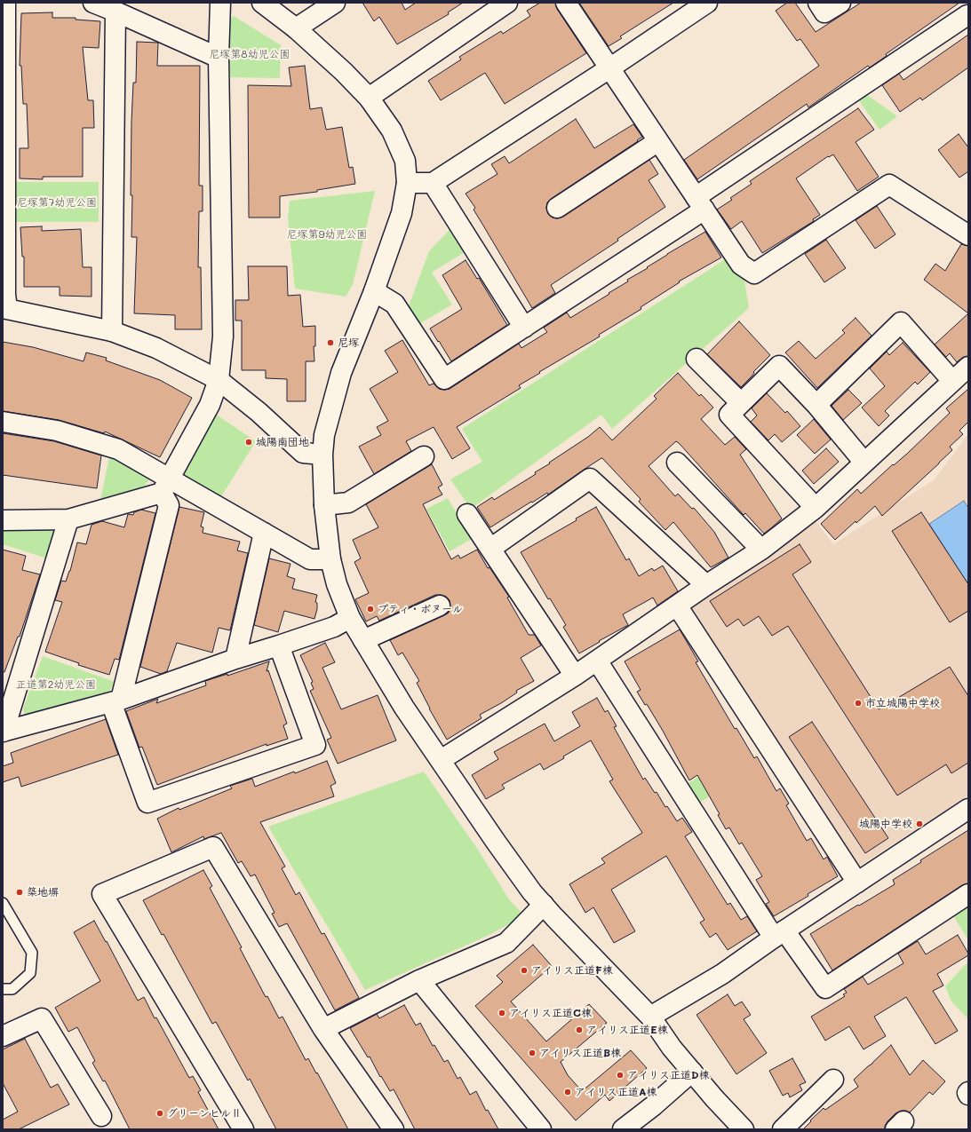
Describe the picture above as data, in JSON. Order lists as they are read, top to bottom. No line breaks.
{"parks":["尼塚第8幼児公園","尼塚第7幼児公園","尼塚第9幼児公園","正道第2幼児公園"],"places":["尼塚","城陽南団地","プティ・ボヌール","市立城陽中学校","城陽中学校","築地塀","アイリス正道F棟","アイリス正道C棟","アイリス正道E棟","アイリス正道B棟","アイリス正道D棟","アイリス正道A棟","グリーンヒルⅡ"]}
